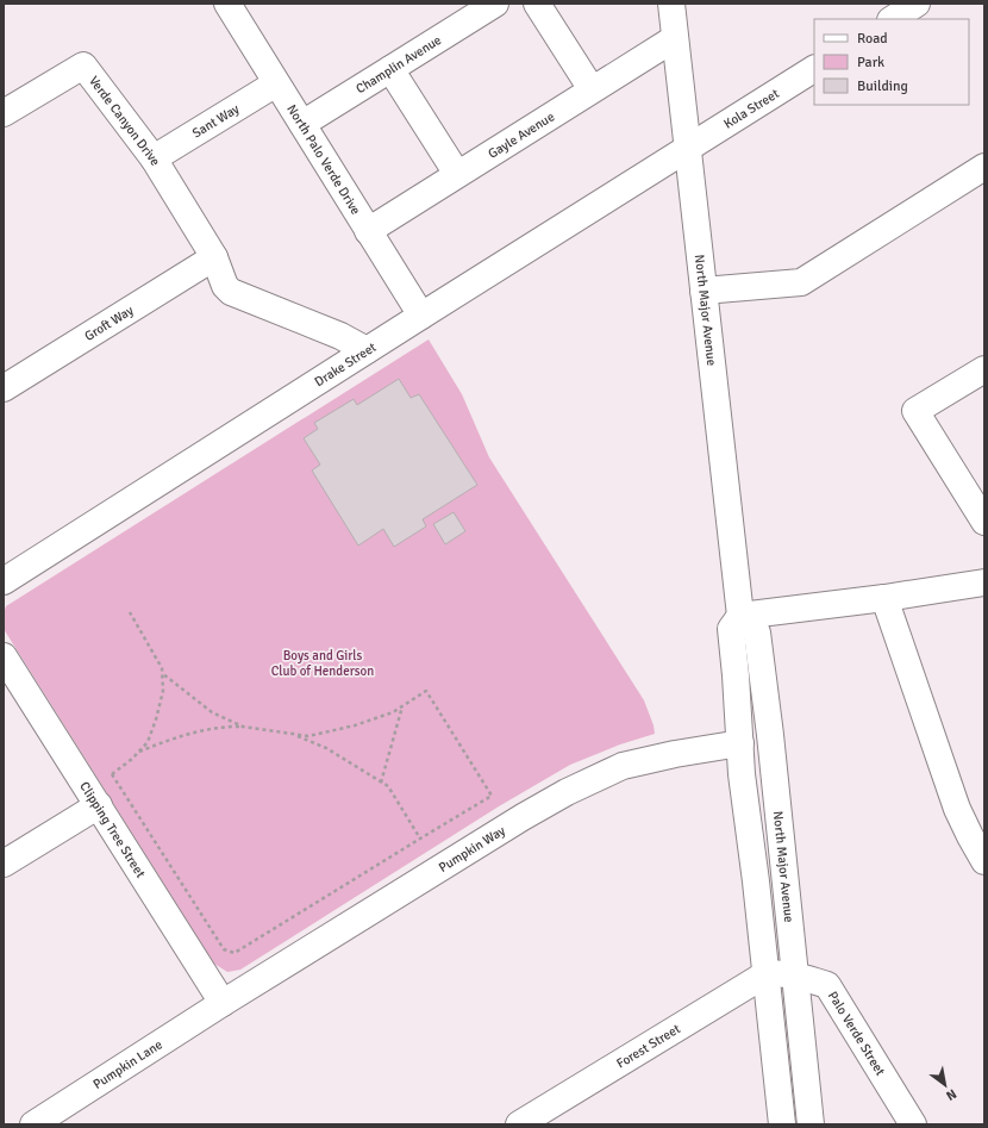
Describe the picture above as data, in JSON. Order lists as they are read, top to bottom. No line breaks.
{"streets":{"street":["Champlin Avenue","Kola Street","Sant Way","Verde Canyon Drive","Gayle Avenue","North Palo Verde Drive","North Major Avenue","Groft Way","Drake Street","Clipping Tree Street","Pumpkin Way","Palo Verde Street","Forest Street","Pumpkin Lane"]},"crossings":[["Champlin Avenue","North Palo Verde Drive"],["Kola Street","North Major Avenue"],["Kola Street","Drake Street"],["Sant Way","Verde Canyon Drive"],["Sant Way","North Palo Verde Drive"],["Verde Canyon Drive","Groft Way"],["Verde Canyon Drive","Drake Street"],["Gayle Avenue","North Palo Verde Drive"],["Gayle Avenue","North Major Avenue"],["North Palo Verde Drive","Drake Street"],["North Major Avenue","Drake Street"],["North Major Avenue","Pumpkin Way"],["North Major Avenue","Palo Verde Street"],["North Major Avenue","Forest Street"],["Clipping Tree Street","Pumpkin Way"],["Clipping Tree Street","Pumpkin Lane"],["Pumpkin Way","Pumpkin Lane"],["Palo Verde Street","Forest Street"]],"parks":["Boys and Girls Club of Henderson"],"legend":["Road","Park","Building"],"north":"bottom right"}
